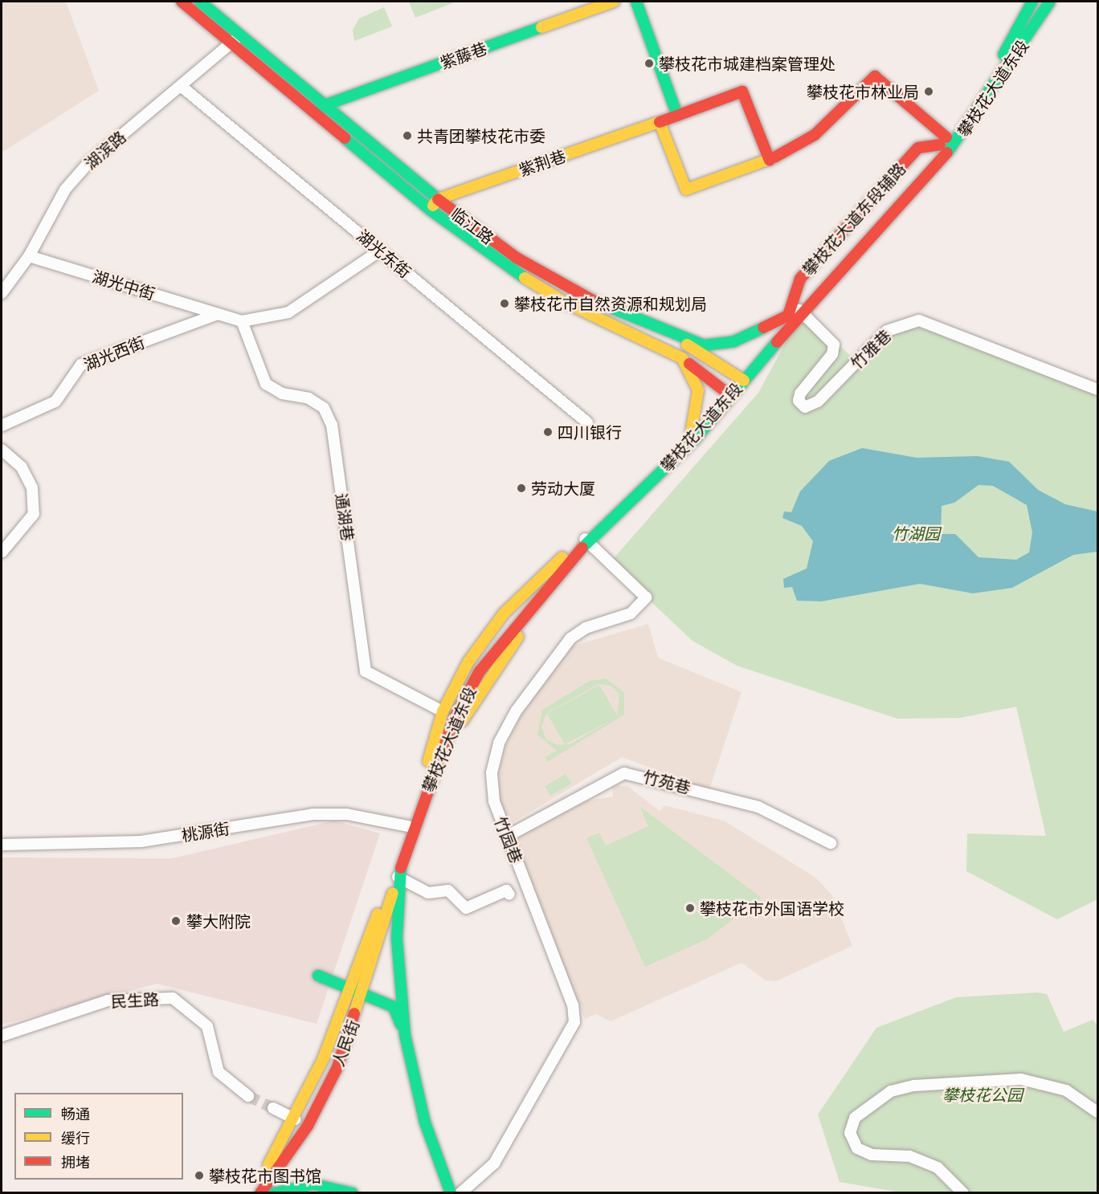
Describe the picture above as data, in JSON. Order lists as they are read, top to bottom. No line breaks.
{"streets":{"main road":["紫藤巷","攀枝花大道东段","紫荆巷","攀枝花大道东段辅路","临江路","人民街"],"street":["湖滨路","湖光东街","湖光中街","竹雅巷","湖光西街","通湖巷","竹苑巷","桃源街","竹园巷","民生路"]},"crossings":[["紫藤巷","临江路"],["攀枝花大道东段","攀枝花大道东段辅路"],["攀枝花大道东段","临江路"],["攀枝花大道东段","竹雅巷"],["攀枝花大道东段","桃源街"],["攀枝花大道东段","竹园巷"],["攀枝花大道东段","人民街"],["湖滨路","临江路"],["湖滨路","湖光东街"],["湖滨路","湖光中街"],["紫荆巷","临江路"],["攀枝花大道东段辅路","临江路"],["攀枝花大道东段辅路","竹雅巷"],["临江路","竹雅巷"],["湖光中街","湖光西街"],["湖光中街","通湖巷"],["竹苑巷","竹园巷"]],"parks":["竹湖园","攀枝花公园"],"places":["攀枝花市城建档案管理处","攀枝花市林业局","共青团攀枝花市委","攀枝花市自然资源和规划局","四川银行","劳动大厦","攀枝花市外国语学校","攀大附院","攀枝花市图书馆"],"legend":["畅通","缓行","拥堵"]}
